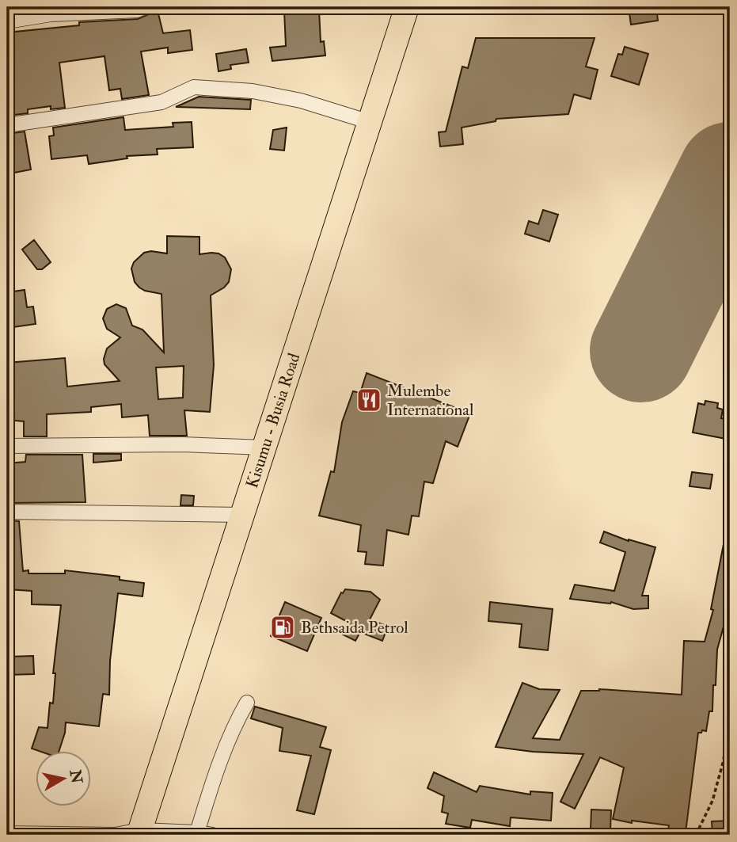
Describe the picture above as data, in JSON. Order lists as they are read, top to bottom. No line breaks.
{"streets":{"highway":["Kisumu - Busia Road"]},"places":{"restaurant":["Mulembe International"],"fuel station":["Bethsaida Petrol"]},"north":"right"}
